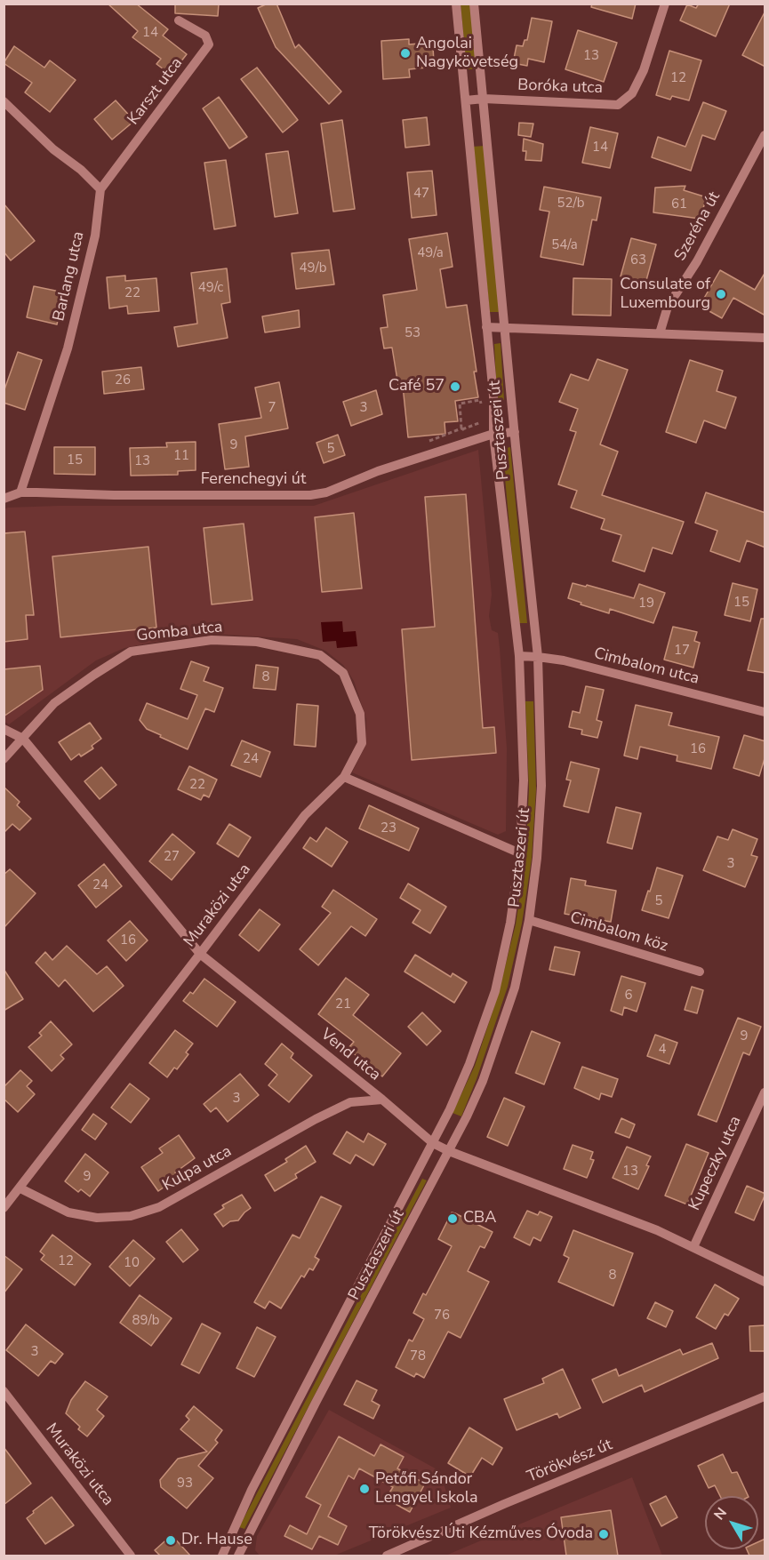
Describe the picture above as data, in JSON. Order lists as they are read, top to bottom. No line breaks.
{"streets":{"street":["Boróka utca","Karszt utca","Szeréna út","Barlang utca","Pusztaszeri út","Ferenchegyi út","Gomba utca","Cimbalom utca","Muraközi utca","Cimbalom köz","Vend utca","Kupeczky utca","Kulpa utca","Törökvész út"]},"crossings":[["Boróka utca","Pusztaszeri út"],["Karszt utca","Barlang utca"],["Barlang utca","Ferenchegyi út"],["Pusztaszeri út","Ferenchegyi út"],["Pusztaszeri út","Cimbalom utca"],["Pusztaszeri út","Cimbalom köz"],["Pusztaszeri út","Vend utca"],["Gomba utca","Muraközi utca"],["Gomba utca","Vend utca"],["Muraközi utca","Vend utca"],["Muraközi utca","Kulpa utca"],["Vend utca","Kupeczky utca"],["Vend utca","Kulpa utca"]],"places":["Angolai Nagykövetség","Consulate of Luxembourg","Café 57","CBA","Petőfi Sándor Lengyel Iskola","Törökvész Úti Kézműves Óvoda","Dr. Hause"],"house_numbers":["14","13","12","14","47","52/b","61","54/a","49/a","63","49/b","49/c","22","53","26","7","3","9","5","11","15","13","15","19","17","8","16","24","22","23","27","3","24","5","16","6","21","9","4","3","13","9","12","10","8","76","89/b","3","78","93"],"north":"top left"}
